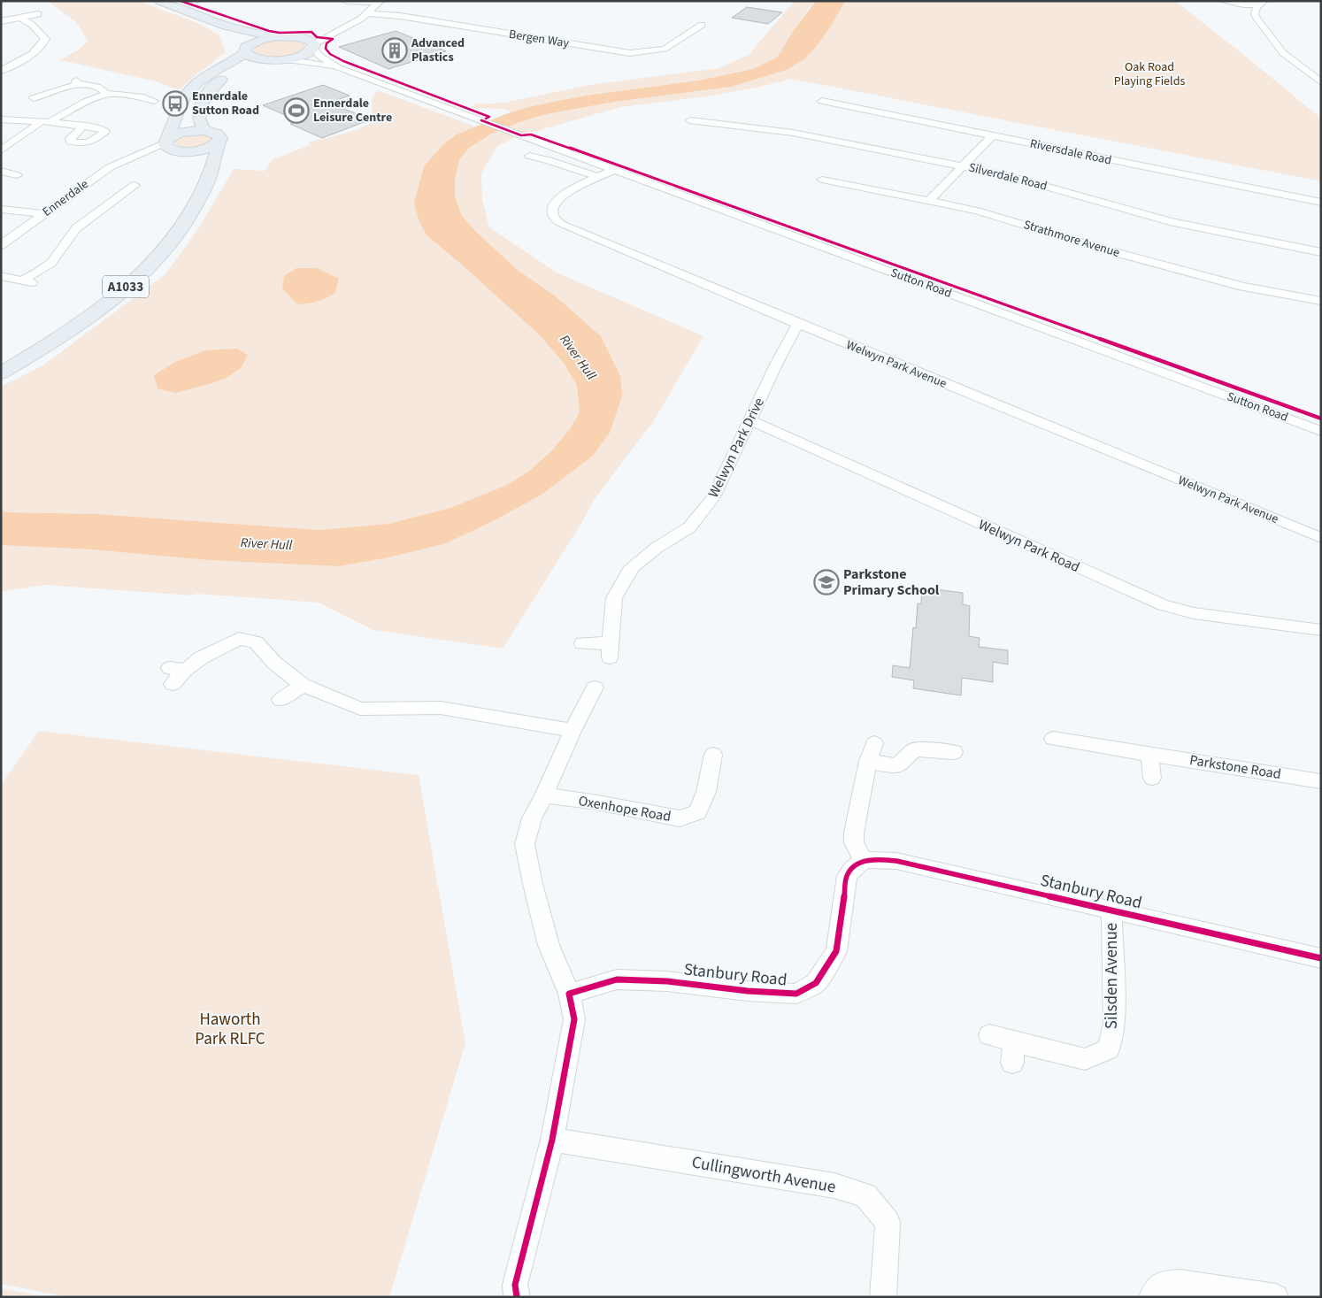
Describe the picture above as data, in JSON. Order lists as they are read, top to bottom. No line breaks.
{"streets":{"highway":["A1033"],"street":["Bergen Way","Riversdale Road","Silverdale Road","Ennerdale","Strathmore Avenue","Sutton Road","Welwyn Park Avenue","Welwyn Park Drive","Welwyn Park Road","Parkstone Road","Oxenhope Road","Stanbury Road","Silsden Avenue","Cullingworth Avenue"]},"crossings":[["Sutton Road","Welwyn Park Avenue"],["Welwyn Park Avenue","Welwyn Park Drive"],["Welwyn Park Drive","Welwyn Park Road"],["Stanbury Road","Silsden Avenue"]],"water":["River Hull"],"parks":["Oak Road Playing Fields","Haworth Park RLFC"],"places":{"building":["Advanced Plastics"],"bus stop":["Ennerdale Sutton Road"],"sports":["Ennerdale Leisure Centre"],"school or university":["Parkstone Primary School"]}}
